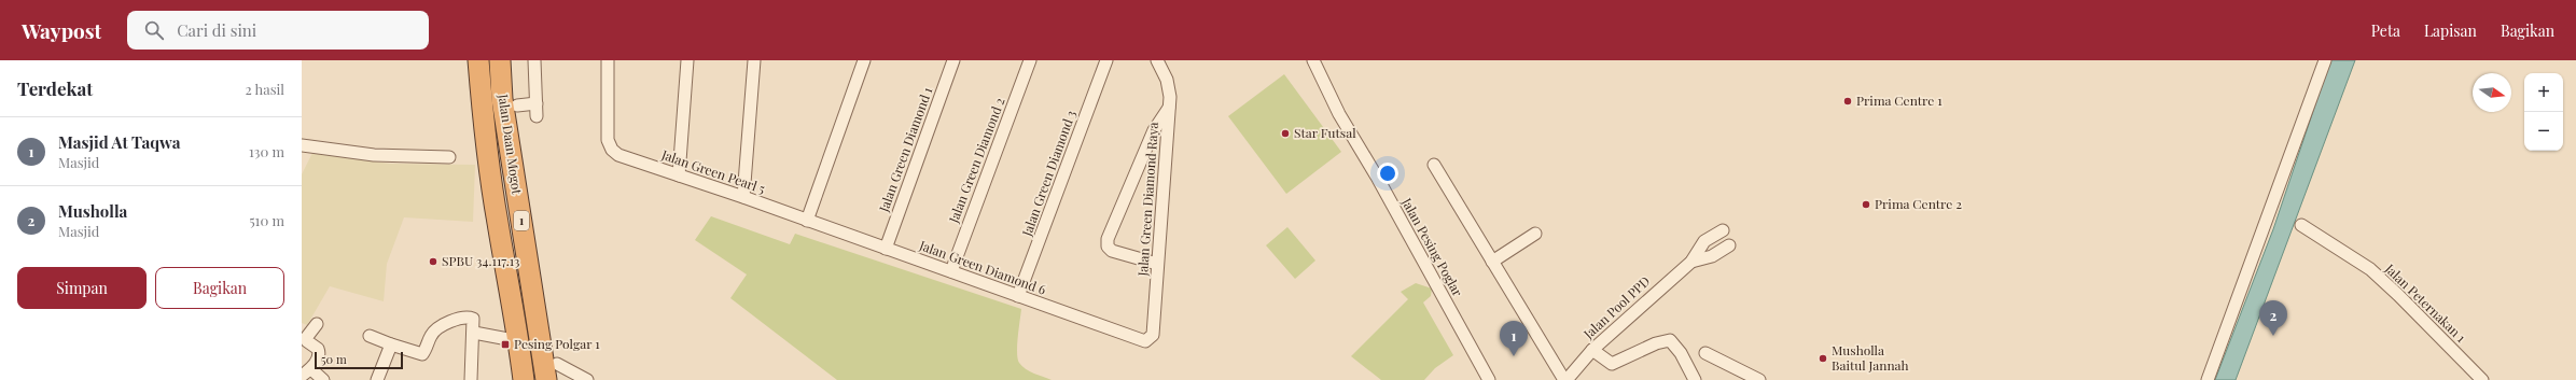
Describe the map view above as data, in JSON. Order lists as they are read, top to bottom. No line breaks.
{"streets":{"highway":["Jalan Daan Mogot","1"],"street":["Jalan Green Diamond 1","Jalan Green Diamond 2","Jalan Green Pearl 5","Jalan Green Diamond 3","Jalan Green Diamond Raya","Jalan Pesing Poglar","Jalan Green Diamond 6","Jalan Peternakan 1","Jalan Pool PPD"]},"crossings":[["Jalan Green Diamond 1","Jalan Green Diamond 6"],["Jalan Green Diamond 2","Jalan Green Diamond 6"],["Jalan Green Pearl 5","Jalan Green Diamond 6"],["Jalan Green Diamond 3","Jalan Green Diamond 6"],["Jalan Green Diamond Raya","Jalan Green Diamond 6"]],"places":{"other":["Prima Centre 1","Star Futsal","Prima Centre 2","SPBU 34.117.13","Musholla Baitul Jannah"],"transit":["Pesing Polgar 1"]},"scale_bar":"50 m","north":"right","page":{"header":"Waypost","search":"Cari di sini","nav":["Peta","Lapisan","Bagikan"],"heading":["Terdekat","2 hasil"],"map_buttons":["+","−"],"list":[{"mark":"1","name":"Masjid At Taqwa","note":"Masjid","value":"130 m"},{"mark":"2","name":"Musholla","note":"Masjid","value":"510 m"}],"buttons":["Simpan","Bagikan"],"pins":["2","1"],"scale":"50 m"}}
